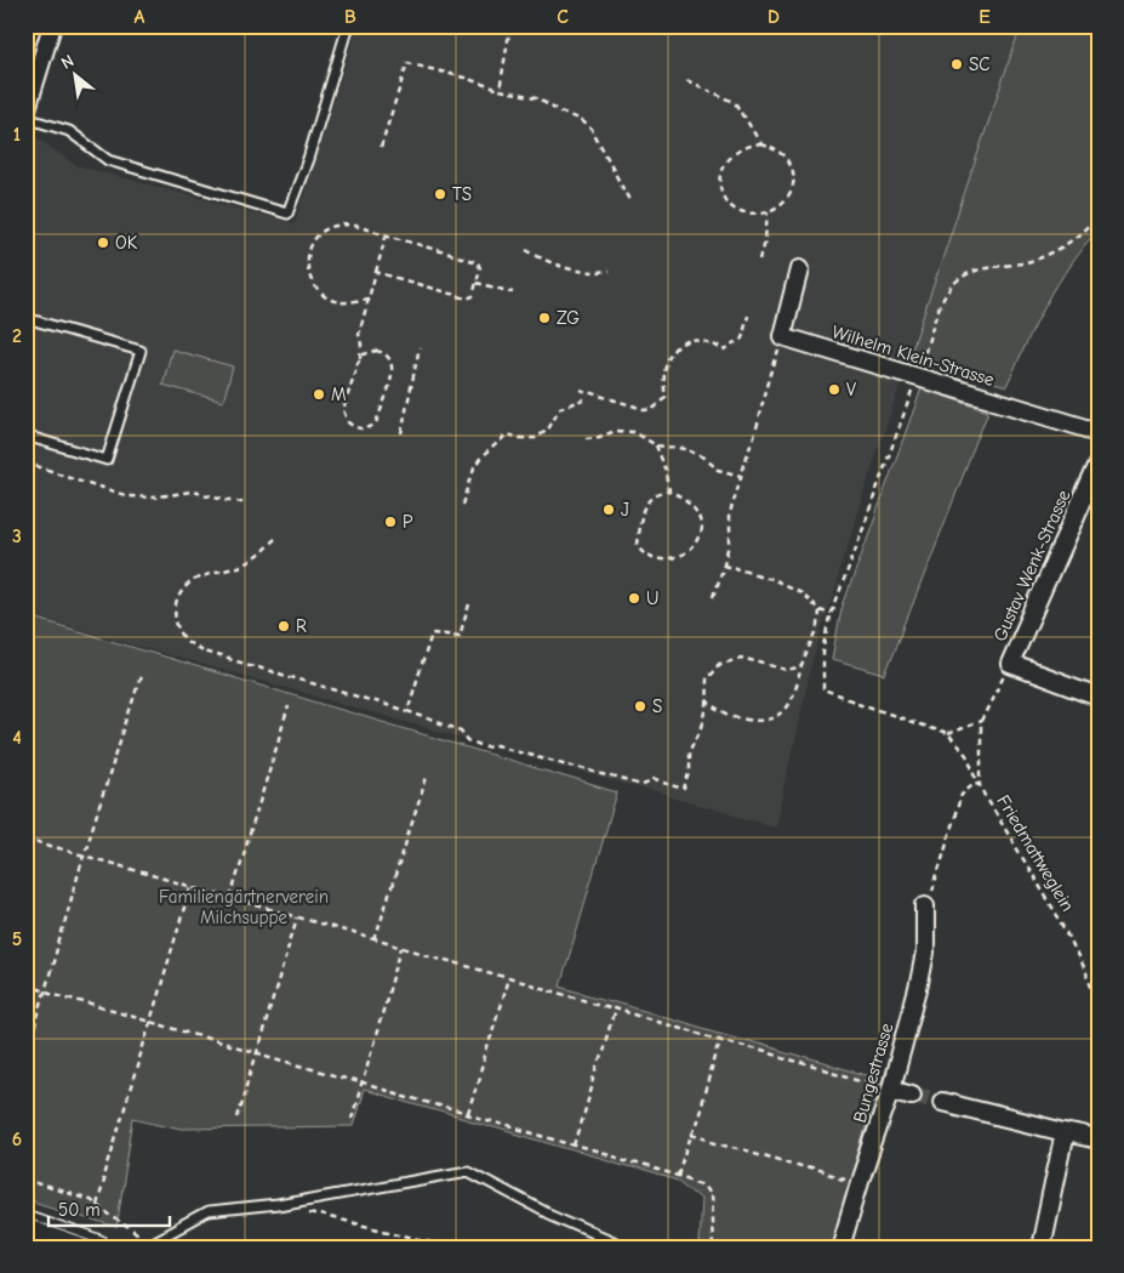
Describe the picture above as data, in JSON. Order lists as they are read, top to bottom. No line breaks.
{"streets":{"street":["Wilhelm Klein-Strasse","Gustav Wenk-Strasse","Bungestrasse"],"path":["Friedmattweglein"]},"crossings":[["Gustav Wenk-Strasse","Friedmattweglein"]],"parks":["Familiengärtnerverein Milchsuppe"],"places":["SC","TS","OK","ZG","V","M","J","P","U","R","S"],"scale_bar":"50 m","north":"top left","grid":{"columns":["A","B","C","D","E"],"rows":["1","2","3","4","5","6"]}}
